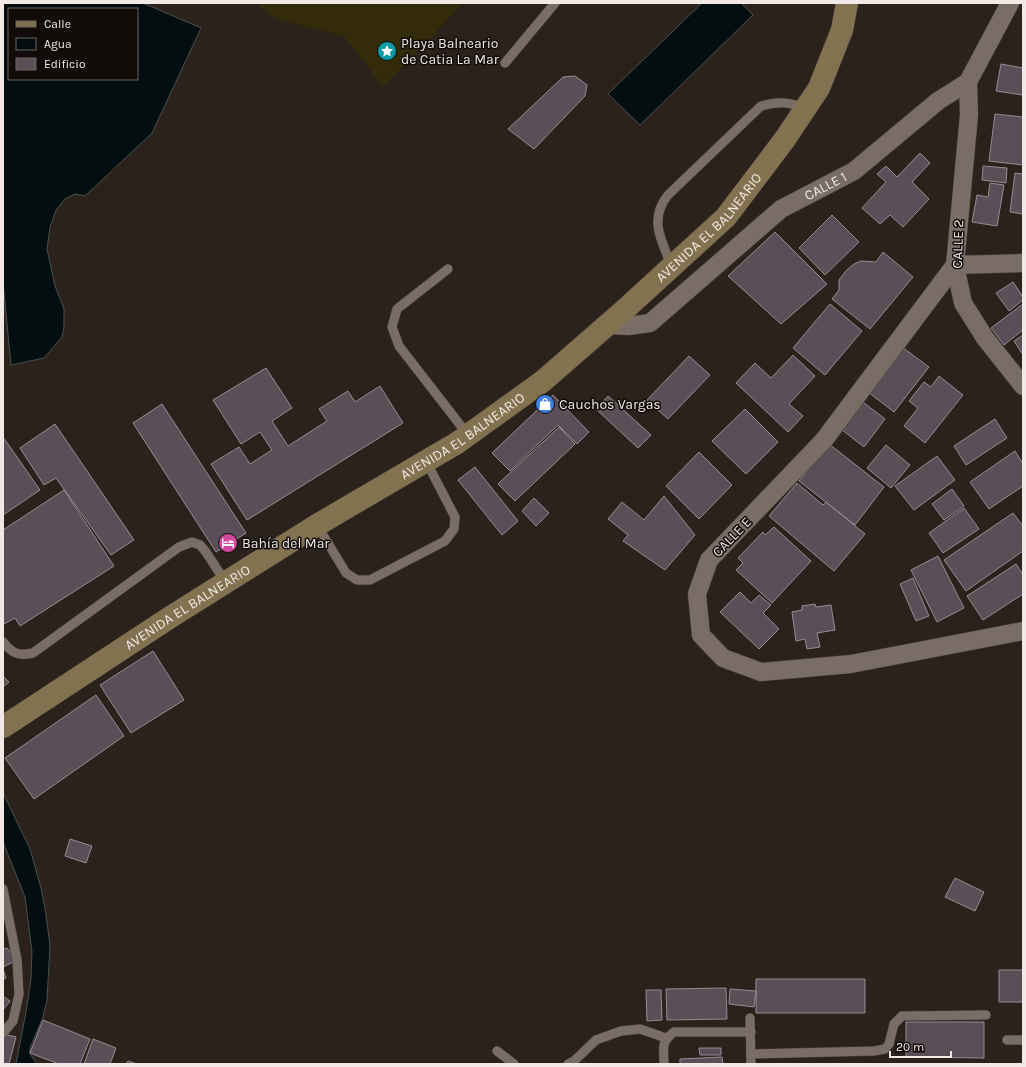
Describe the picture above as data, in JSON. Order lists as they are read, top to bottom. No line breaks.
{"streets":{"street":["CALLE 1","AVENIDA EL BALNEARIO","CALLE 2","CALLE E"]},"crossings":[["CALLE 1","AVENIDA EL BALNEARIO"],["CALLE 1","CALLE 2"],["CALLE 2","CALLE E"]],"places":{"place":["Playa Balneario de Catia La Mar"],"shop":["Cauchos Vargas"],"hotel":["Bahía del Mar"]},"legend":["Calle","Agua","Edificio"],"scale_bar":"20 m"}
